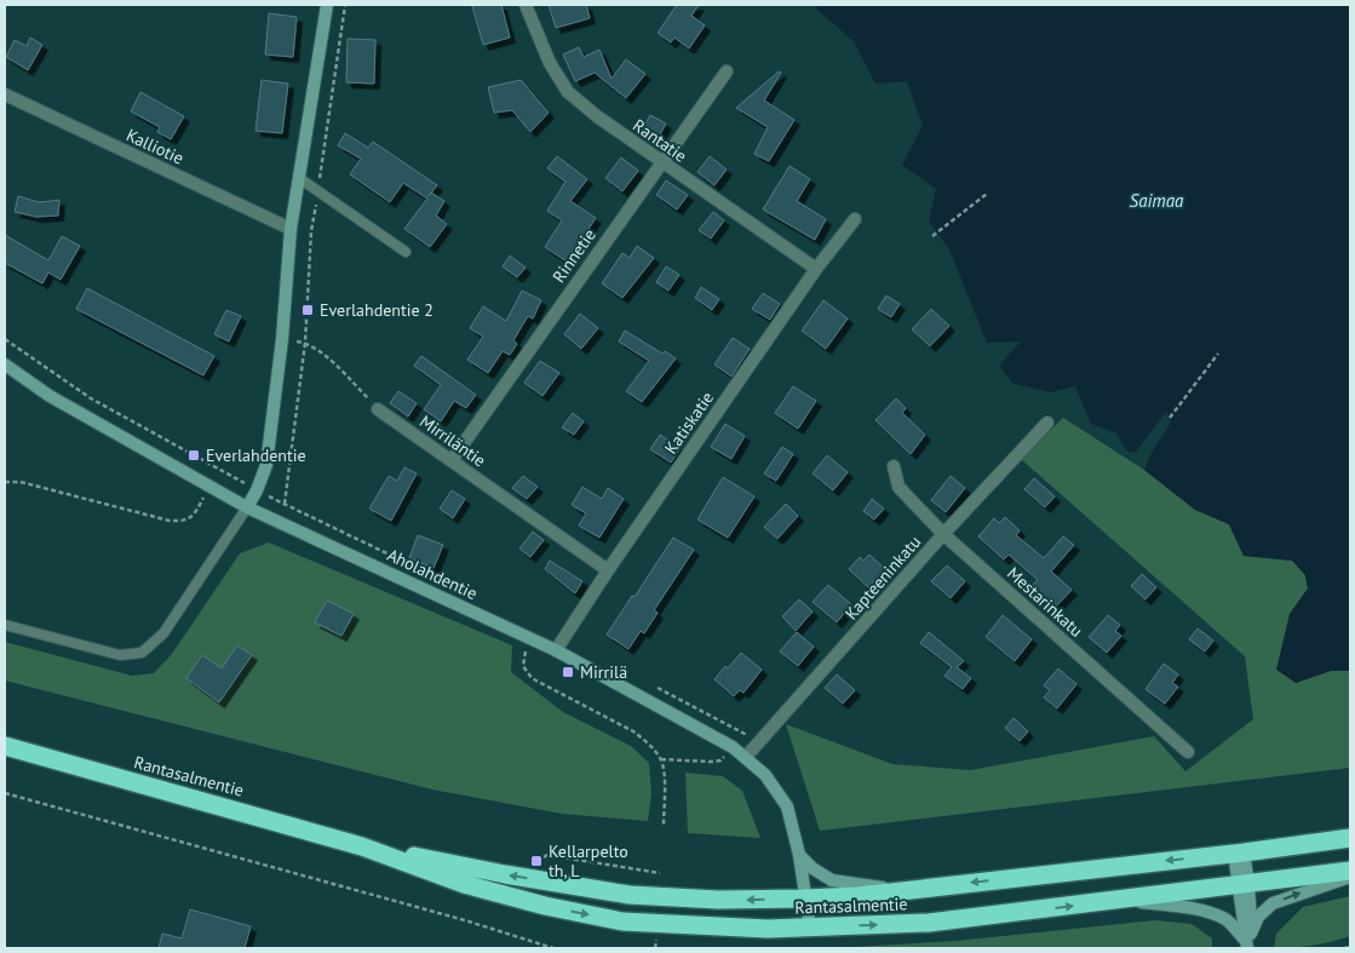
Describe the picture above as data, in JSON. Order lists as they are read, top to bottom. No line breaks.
{"streets":{"highway":["Rantasalmentie"],"street":["Rantatie","Kalliotie","Rinnetie","Katiskatie","Mirriläntie","Aholahdentie","Kapteeninkatu","Mestarinkatu"]},"crossings":[["Rantatie","Rinnetie"],["Rantatie","Katiskatie"],["Rinnetie","Mirriläntie"],["Katiskatie","Mirriläntie"],["Katiskatie","Aholahdentie"],["Aholahdentie","Kapteeninkatu"],["Aholahdentie","Rantasalmentie"],["Kapteeninkatu","Mestarinkatu"]],"water":["Saimaa"],"places":{"transit":["Everlahdentie 2","Everlahdentie","Mirrilä","Kellarpelto th, L"]}}
